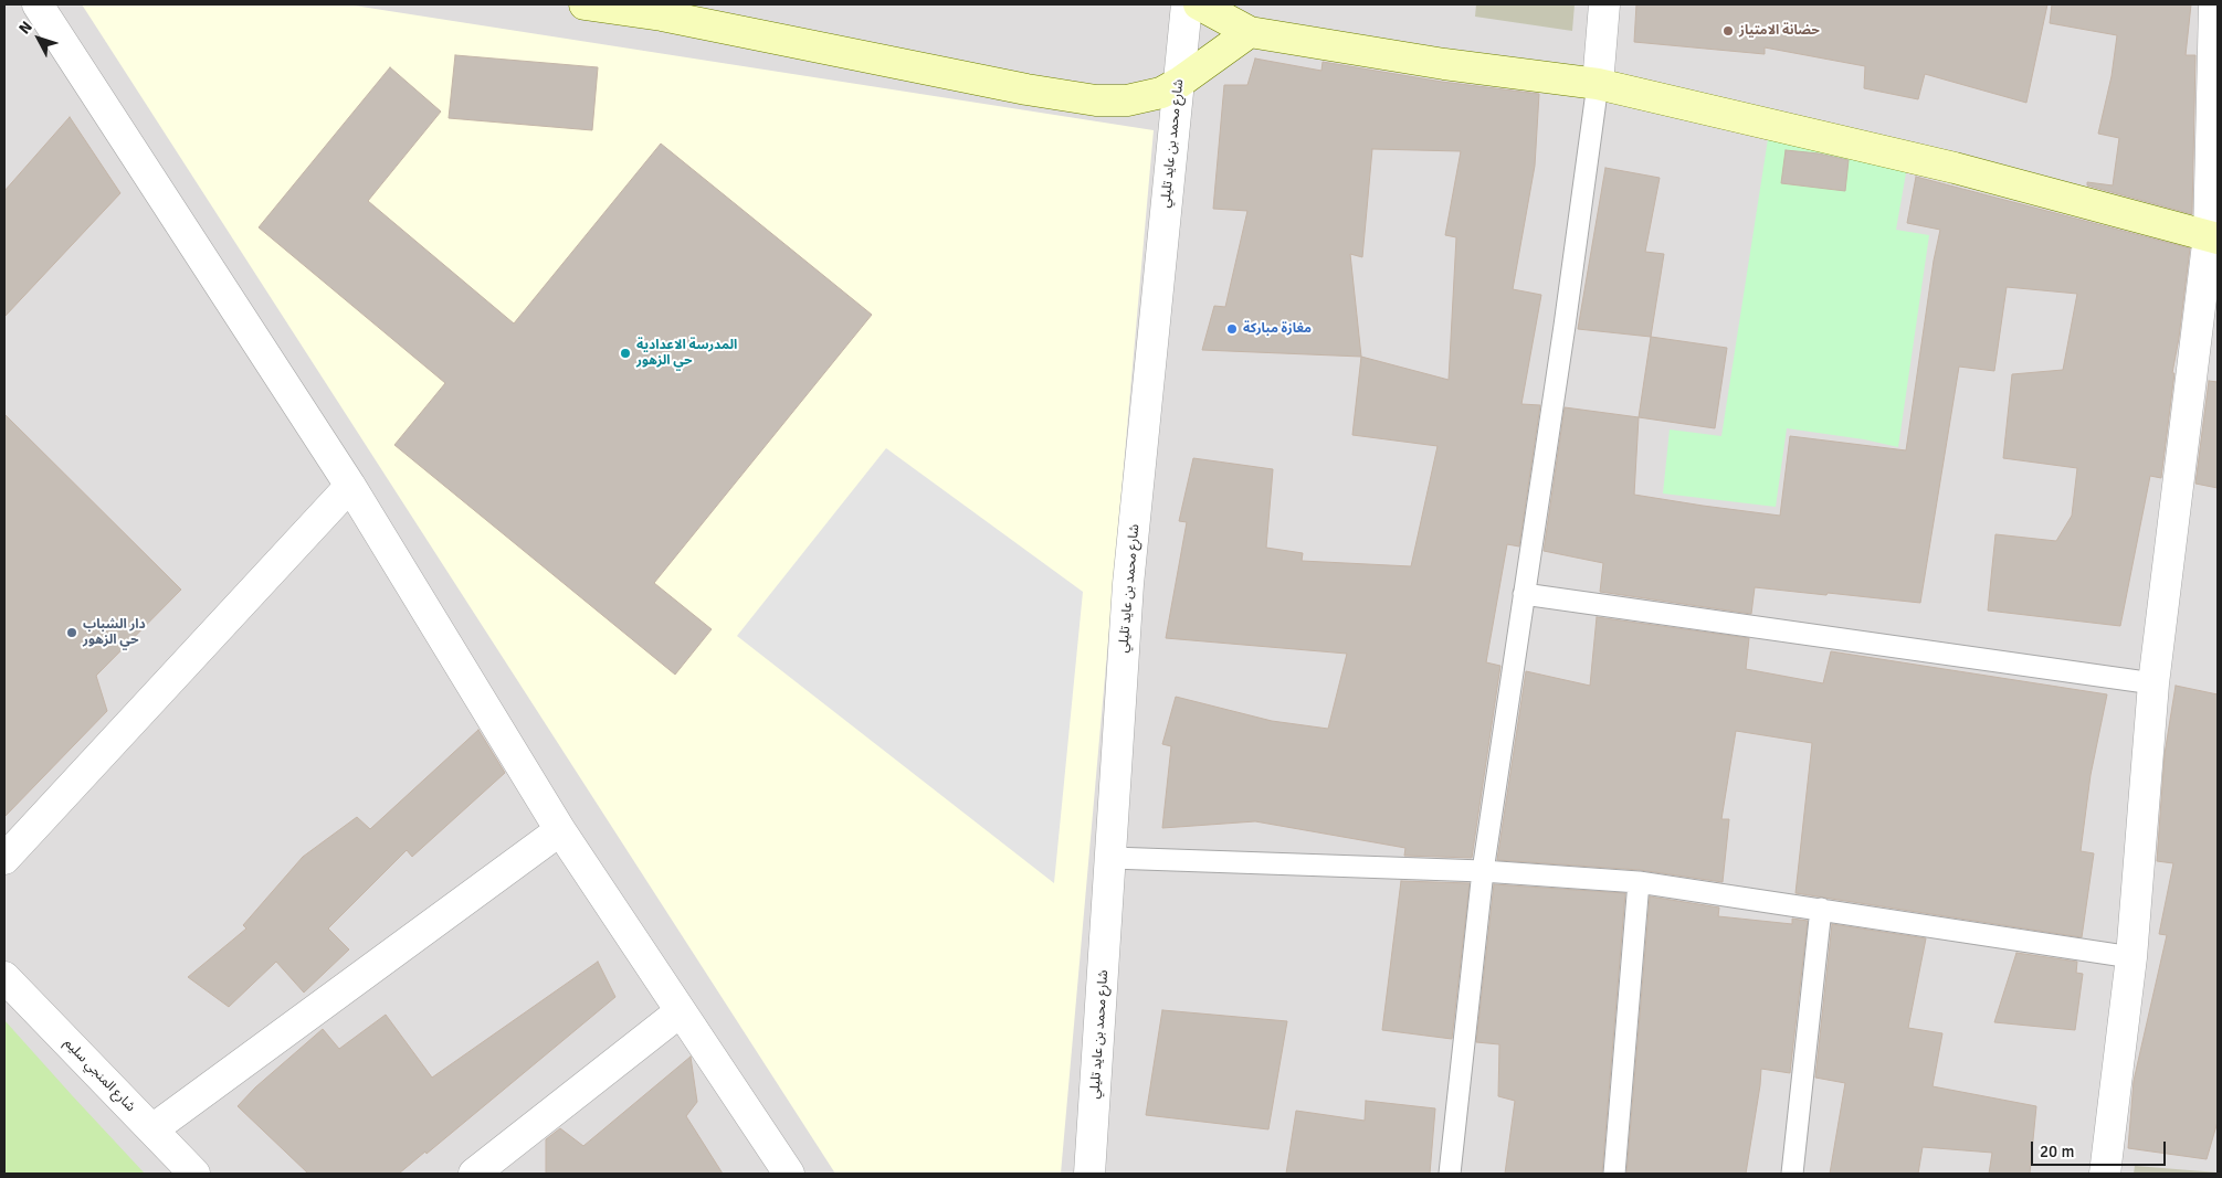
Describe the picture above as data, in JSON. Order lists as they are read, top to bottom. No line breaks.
{"streets":{"street":["شارع محمد بن عايد تليلي","شارع المنجي سليم"]},"places":["حضانة الامتياز","مغازة مباركة","المدرسة الاعدادية حي الزهور","دار الشباب حي الزهور"],"scale_bar":"20 m","north":"top left"}
